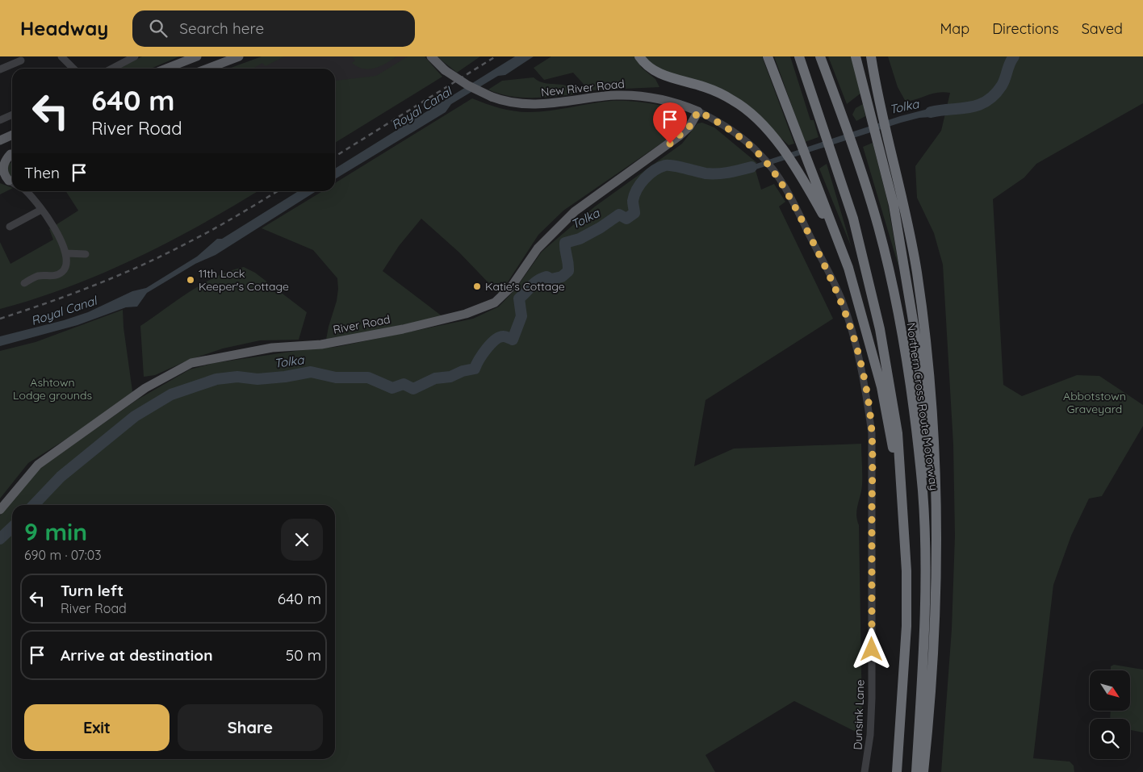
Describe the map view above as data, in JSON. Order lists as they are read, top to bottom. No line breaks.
{"streets":{"highway":["Northern Cross Route Motorway"],"main road":["New River Road","River Road"],"street":["Dunsink Lane"]},"crossings":[["New River Road","River Road"],["New River Road","Dunsink Lane"],["River Road","Dunsink Lane"]],"water":["Tolka","Royal Canal"],"parks":["Ashtown Lodge grounds","Abbotstown Graveyard"],"places":["11th Lock Keeper's Cottage","Katie's Cottage"],"north":"bottom right","page":{"header":"Headway","search":"Search here","nav":["Map","Directions","Saved"],"turn":["640 m","River Road"],"then":"Then","heading":["9 min","690 m · 07:03"],"list":[{"name":"Turn left","note":"River Road","value":"640 m"},{"name":"Arrive at destination","value":"50 m"}],"buttons":["Exit","Share"]}}
